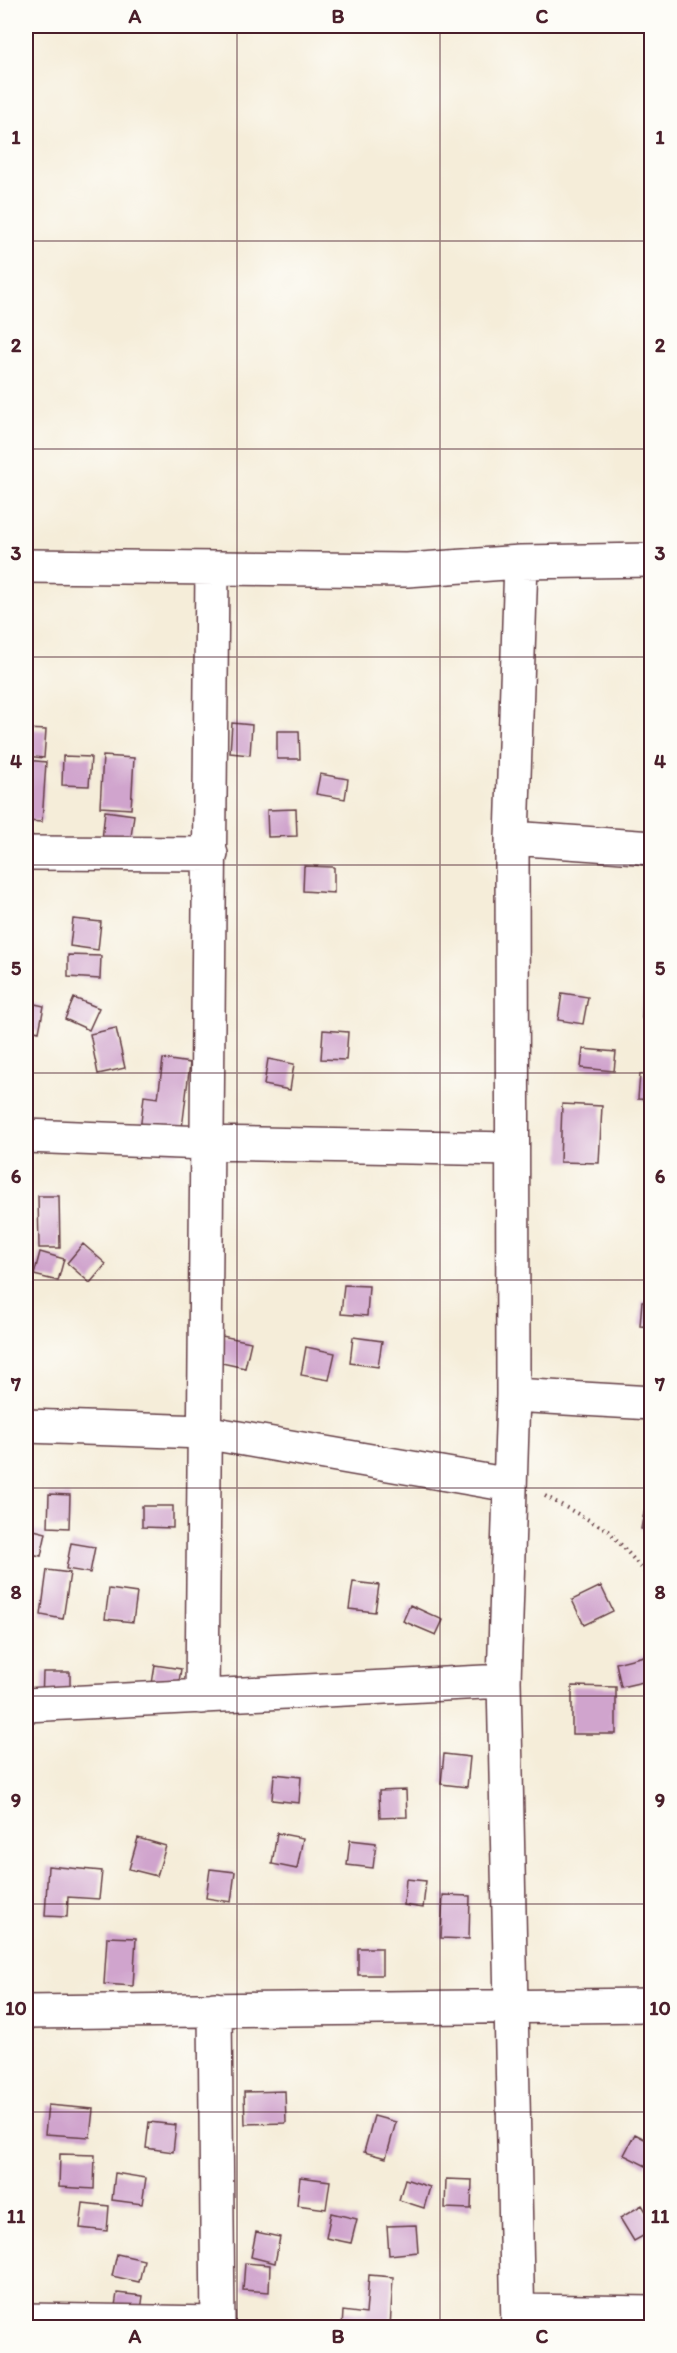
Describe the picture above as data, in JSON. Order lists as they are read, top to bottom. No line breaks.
{"grid":{"columns":["A","B","C"],"rows":["1","2","3","4","5","6","7","8","9","10","11"]}}
